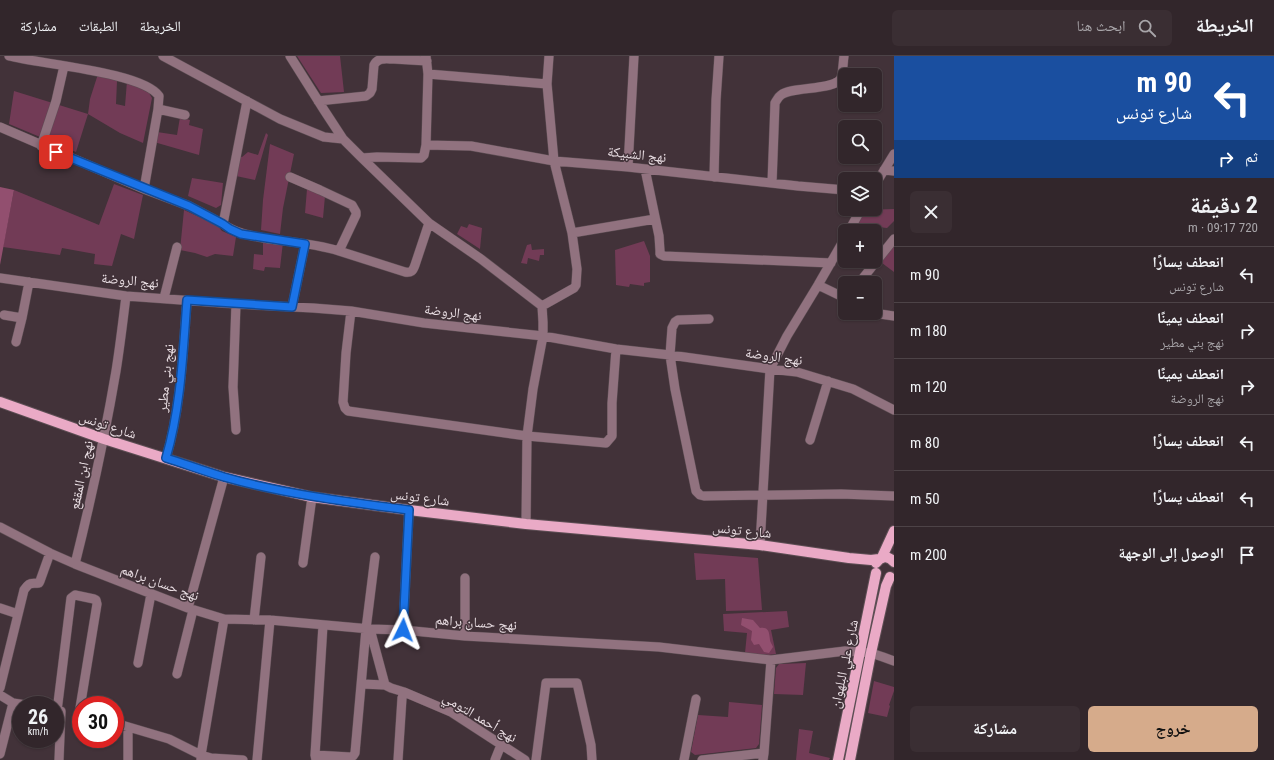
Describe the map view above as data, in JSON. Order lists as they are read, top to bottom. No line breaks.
{"streets":{"main road":["شارع تونس","شارع علي البلهوان"],"street":["نهج الشبيكة","نهج الروضة","نهج بني مطير","نهج ابن المقفع","نهج حسان براهم","نهج أحمد التومي"]},"crossings":[["نهج الروضة","نهج بني مطير"],["نهج الروضة","نهج ابن المقفع"],["نهج بني مطير","شارع تونس"],["شارع تونس","نهج ابن المقفع"],["شارع تونس","شارع علي البلهوان"],["نهج ابن المقفع","نهج حسان براهم"],["نهج حسان براهم","شارع علي البلهوان"]],"page":{"header":"الخريطة","search":"ابحث هنا","nav":["الخريطة","الطبقات","مشاركة"],"turn":["90 m","شارع تونس"],"map_buttons":["+","−"],"then":"ثم","heading":["2 دقيقة","720 m · 09:17"],"list":[{"name":"انعطف يسارًا","note":"شارع تونس","value":"90 m"},{"name":"انعطف يمينًا","note":"نهج بني مطير","value":"180 m"},{"name":"انعطف يمينًا","note":"نهج الروضة","value":"120 m"},{"name":"انعطف يسارًا","value":"80 m"},{"name":"انعطف يسارًا","value":"50 m"},{"name":"الوصول إلى الوجهة","value":"200 m"}],"speed":"26 km/h","limit":"30","buttons":["خروج","مشاركة"]}}
